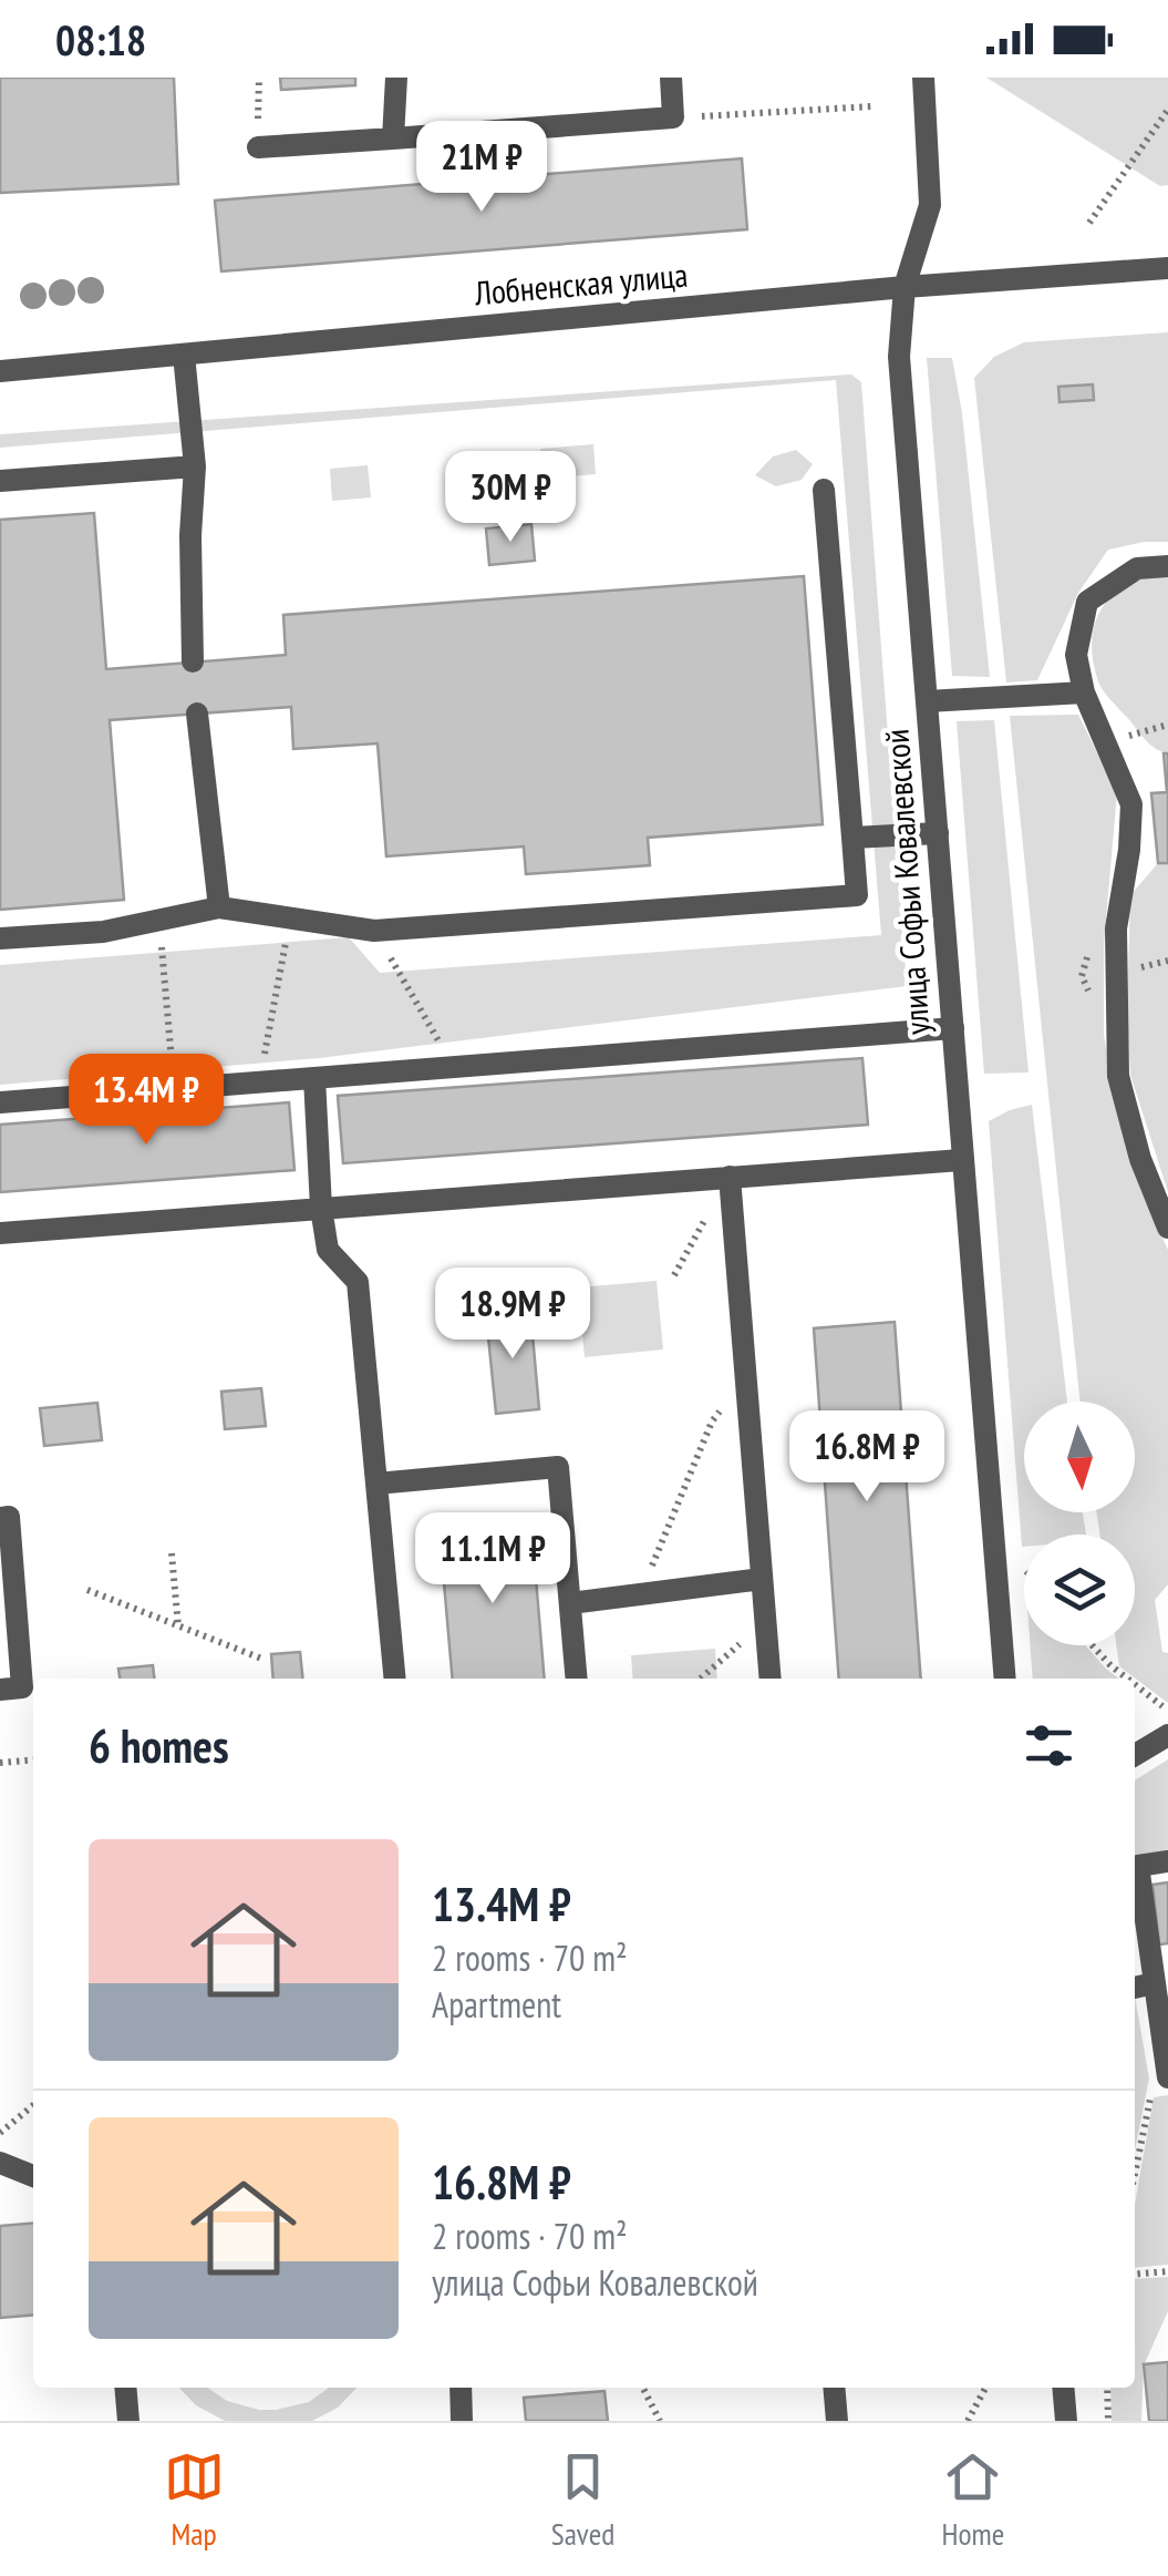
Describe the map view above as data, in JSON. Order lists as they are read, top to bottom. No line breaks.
{"streets":{"street":["Лобненская улица","улица Софьи Ковалевской"]},"crossings":[["Лобненская улица","улица Софьи Ковалевской"]],"north":"bottom","page":{"status":"08:18","price":["21M ₽","30M ₽","13.4M ₽","18.9M ₽","16.8M ₽","11.1M ₽"],"heading":"6 homes","list":[{"name":"13.4M ₽","note":"2 rooms · 70 m² · Apartment"},{"name":"16.8M ₽","note":"2 rooms · 70 m² · улица Софьи Ковалевской"}],"tabs":["Map","Saved","Home"]}}
